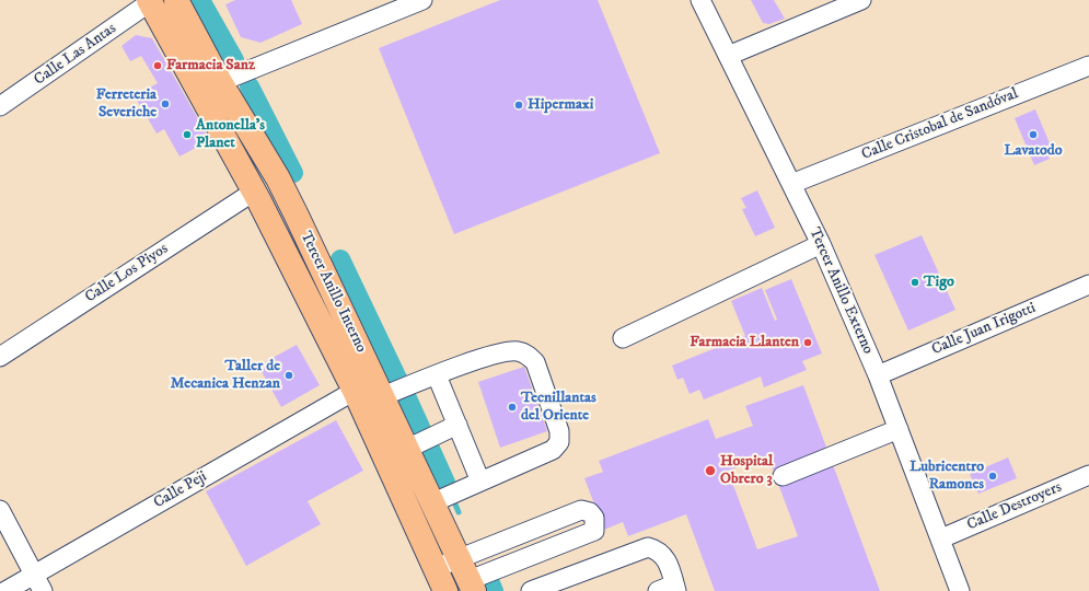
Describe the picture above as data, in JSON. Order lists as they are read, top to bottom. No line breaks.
{"streets":{"main road":["Tercer Anillo Interno"],"street":["Calle Las Antas","Calle Cristobal de Sandóval","Calle Los Piyos","Tercer Anillo Externo","Calle Juan Irigotti","Calle Peji","Calle Destroyers"]},"crossings":[["Calle Las Antas","Tercer Anillo Interno"],["Calle Cristobal de Sandóval","Tercer Anillo Externo"],["Calle Los Piyos","Tercer Anillo Interno"],["Tercer Anillo Externo","Calle Juan Irigotti"],["Tercer Anillo Externo","Calle Destroyers"],["Tercer Anillo Interno","Calle Peji"]],"places":["Farmacia Sanz","Ferreteria Severiche","Hipermaxi","Antonella's Planet","Lavatodo","Tigo","Farmacia Llanten","Taller de Mecanica Henzan","Tecnillantas del Oriente","Hospital Obrero 3","Lubricentro Ramones"]}
